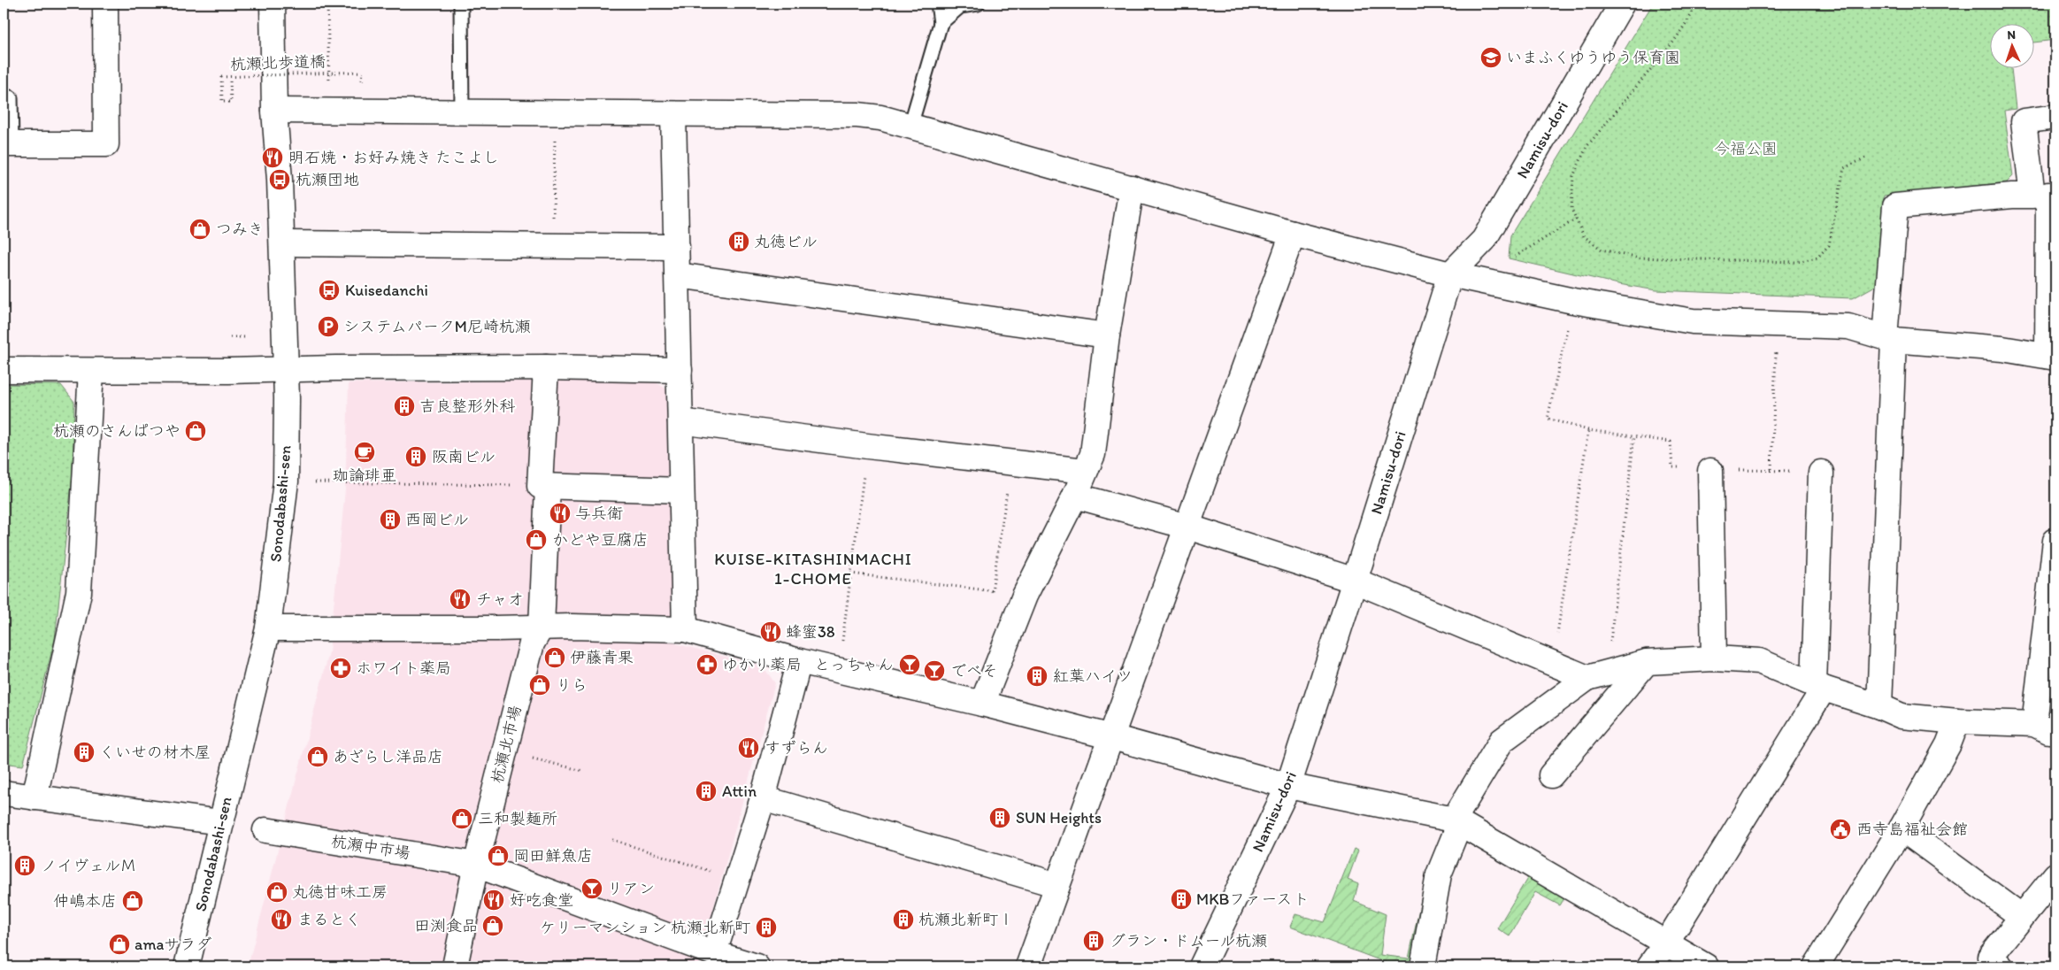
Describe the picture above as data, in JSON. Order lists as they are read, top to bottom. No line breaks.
{"streets":{"street":["Namisu-dori","Sonodabashi-sen","杭瀬北市場","杭瀬中市場"],"path":["杭瀬北歩道橋"]},"crossings":[["杭瀬北市場","杭瀬中市場"]],"districts":["KUISE-KITASHINMACHI 1-CHOME"],"parks":["今福公園"],"places":{"school or university":["いまふくゆうゆう保育園"],"restaurant":["明石焼・お好み焼き たこよし","与兵衛","チャオ","蜂蜜38","すずらん","好吃食堂","まるとく"],"bus stop":["杭瀬団地","Kuisedanchi"],"shop":["つみき","杭瀬のさんぱつや","かどや豆腐店","伊藤青果","りら","あざらし洋品店","三和製麺所","岡田鮮魚店","丸徳甘味工房","仲嶋本店","田渕食品","amaサラダ"],"building":["丸徳ビル","吉良整形外科","阪南ビル","西岡ビル","紅葉ハイツ","くいせの材木屋","Attin","SUN Heights","ノイヴェルＭ","MKBファースト","杭瀬北新町Ⅰ","ケリーマンション 杭瀬北新町","グラン・ドムール杭瀬"],"parking":["システムパークM尼崎杭瀬"],"cafe":["珈論琲亜"],"pharmacy":["ゆかり薬局","ホワイト薬局"],"bar":["とっちゃん","でべそ","リアン"],"public building":["西寺島福祉会館"]},"north":"top"}
